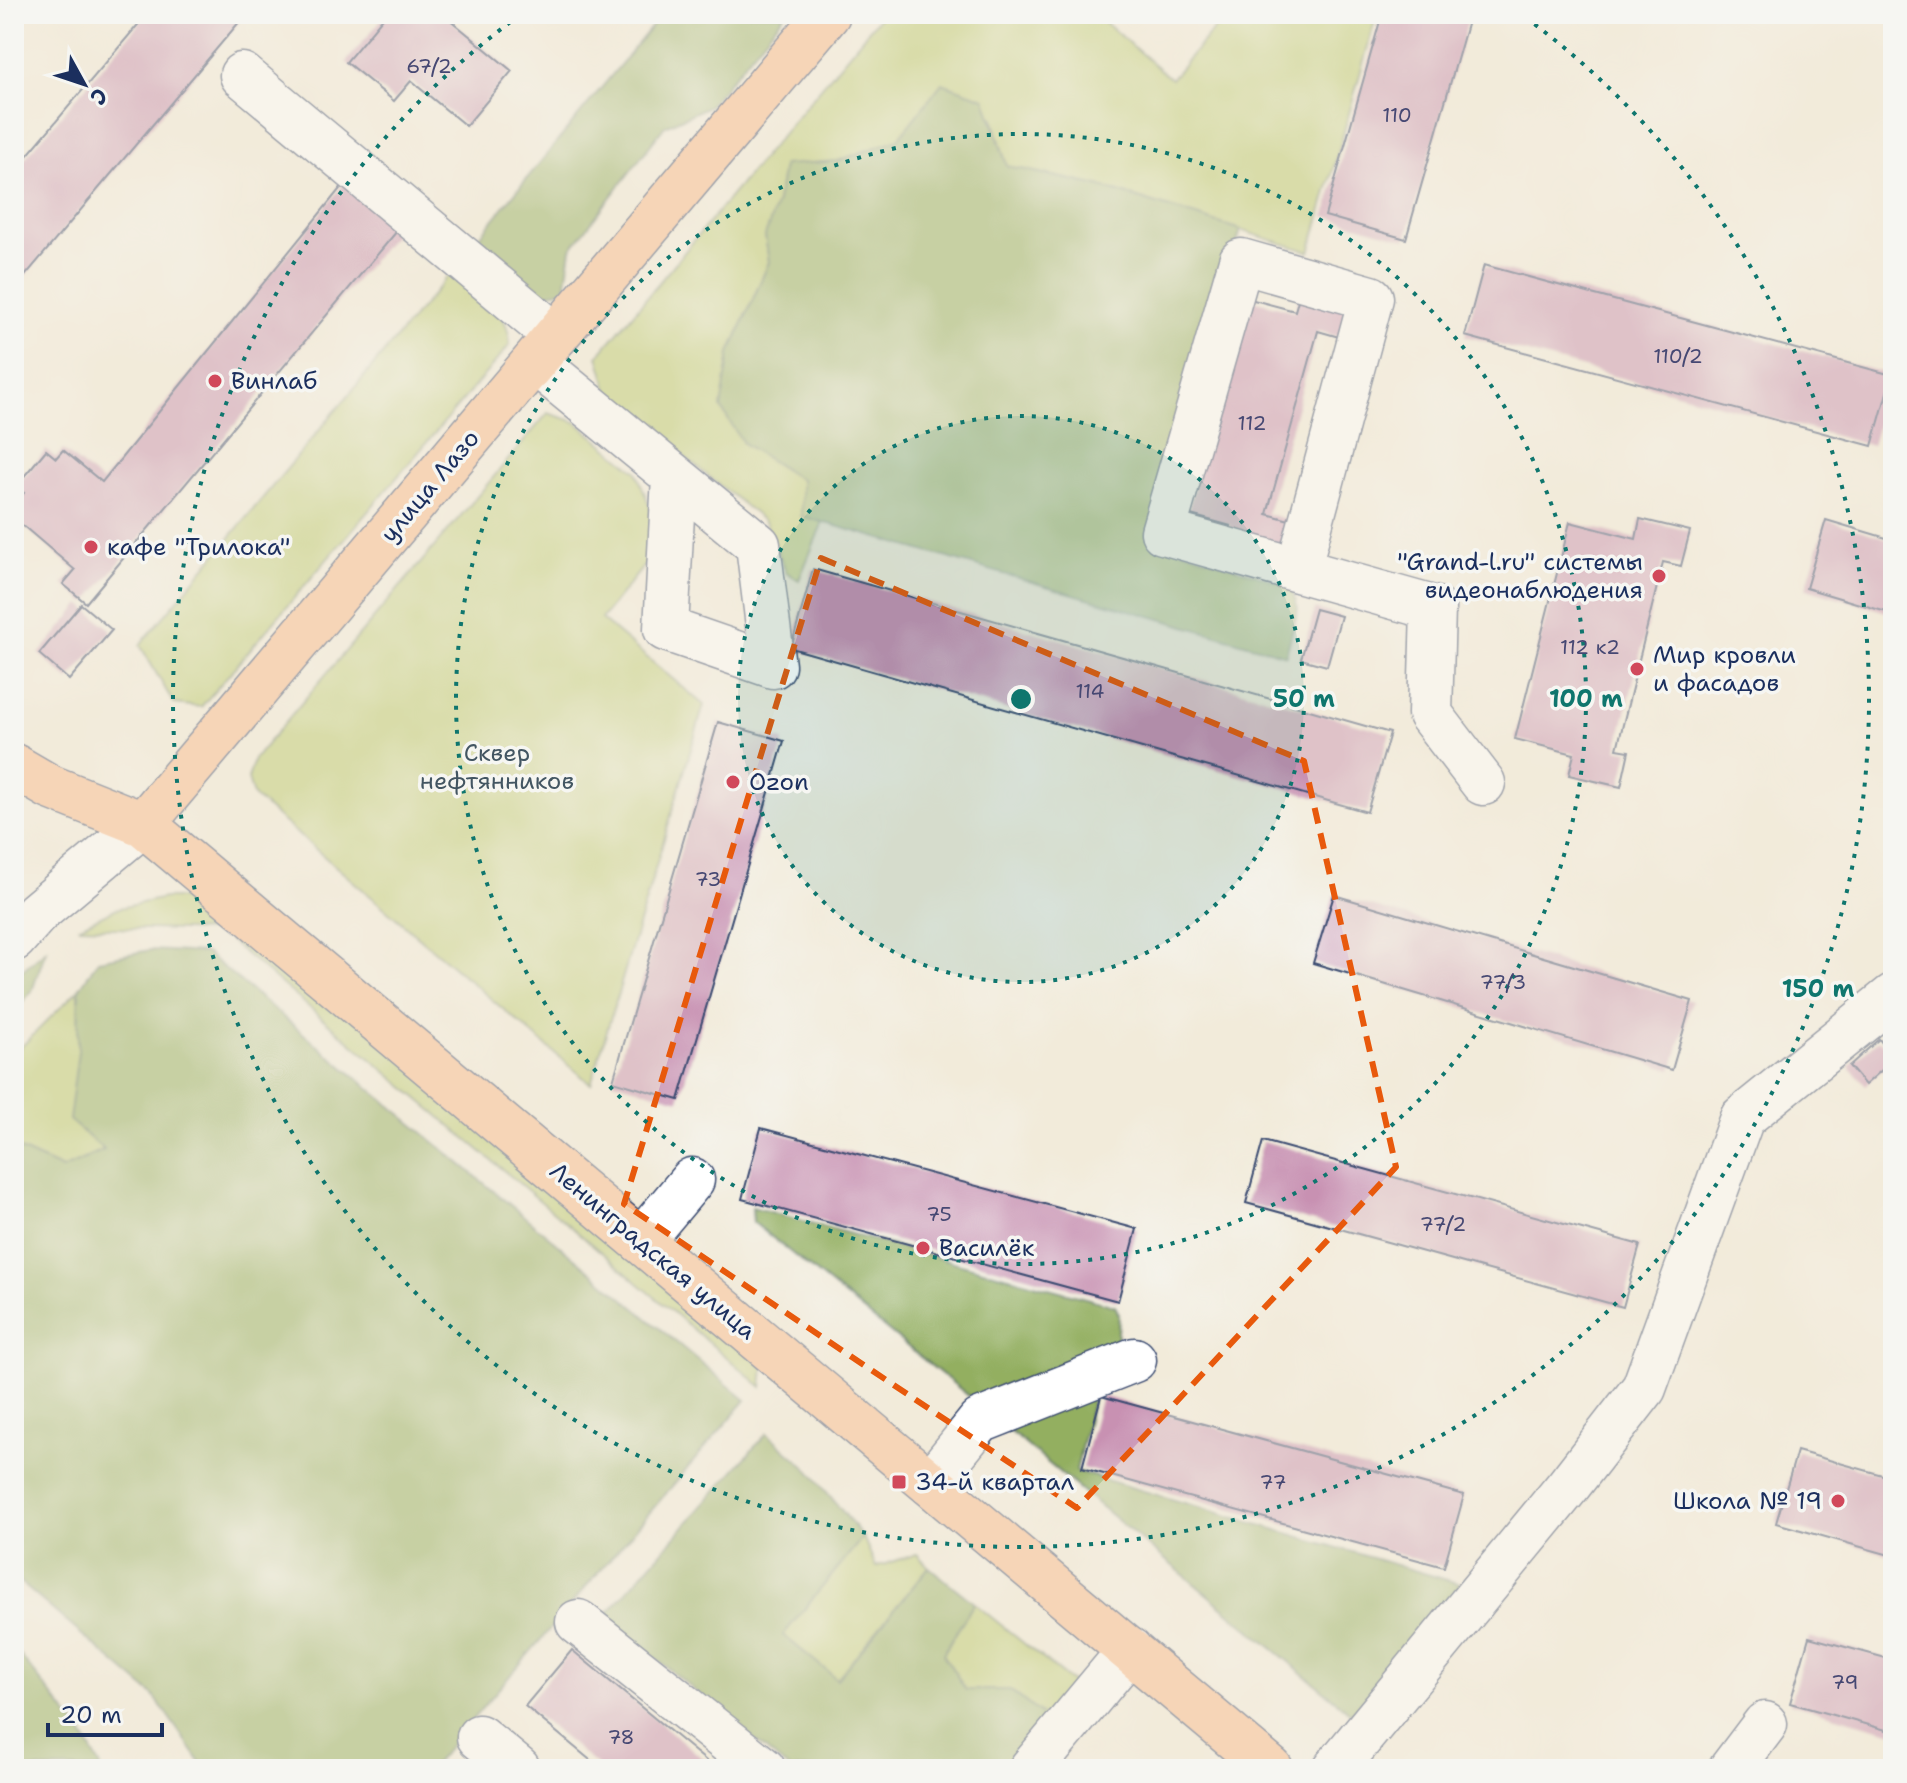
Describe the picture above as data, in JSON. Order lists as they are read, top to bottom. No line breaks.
{"streets":{"main road":["улица Лазо","Ленинградская улица"]},"crossings":[["улица Лазо","Ленинградская улица"]],"parks":["Сквер нефтянников"],"places":{"other":["Винлаб","кафе \"Трилока\"","\"Grand-l.ru\" системы видеонаблюдения","Мир кровли и фасадов","Ozon","Василёк","Школа № 19"],"transit":["34-й квартал"]},"house_numbers":["67/2","110","110/2","112","112 к2","114","73","77/3","75","77/2","77","79","78"],"scale_bar":"20 m","north":"bottom right","rings":["50 m","100 m","150 m"]}
